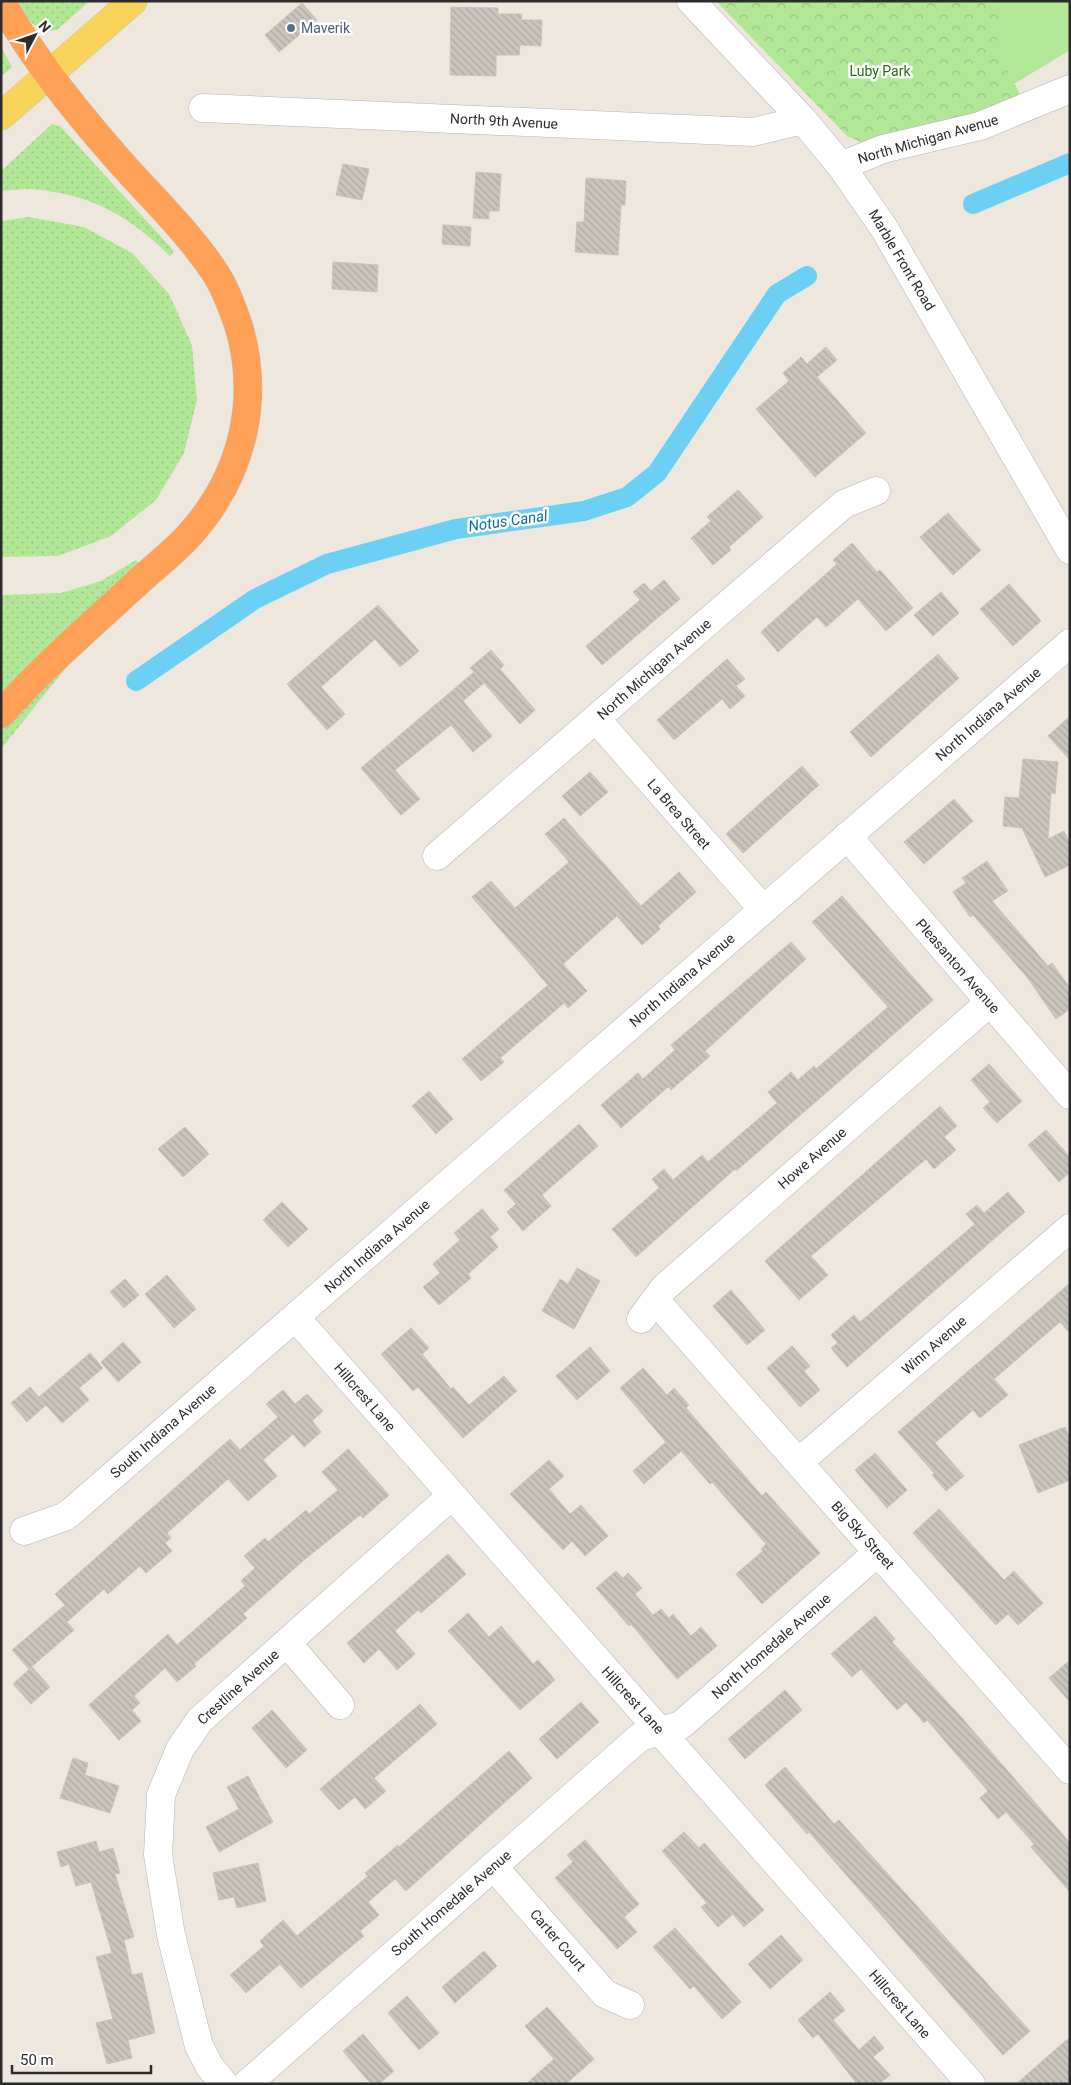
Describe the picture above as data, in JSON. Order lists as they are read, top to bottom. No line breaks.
{"streets":{"street":["North 9th Avenue","North Michigan Avenue","Marble Front Road","North Indiana Avenue","La Brea Street","Pleasanton Avenue","Howe Avenue","Winn Avenue","Hillcrest Lane","South Indiana Avenue","Big Sky Street","North Homedale Avenue","Crestline Avenue","South Homedale Avenue","Carter Court"]},"crossings":[["North 9th Avenue","Marble Front Road"],["North Michigan Avenue","Marble Front Road"],["North Michigan Avenue","La Brea Street"],["North Indiana Avenue","La Brea Street"],["North Indiana Avenue","Pleasanton Avenue"],["North Indiana Avenue","Hillcrest Lane"],["North Indiana Avenue","South Indiana Avenue"],["Pleasanton Avenue","Howe Avenue"],["Howe Avenue","Big Sky Street"],["Winn Avenue","Big Sky Street"],["Hillcrest Lane","South Indiana Avenue"],["Hillcrest Lane","North Homedale Avenue"],["Hillcrest Lane","Crestline Avenue"],["Hillcrest Lane","South Homedale Avenue"],["Big Sky Street","North Homedale Avenue"],["North Homedale Avenue","South Homedale Avenue"],["South Homedale Avenue","Carter Court"]],"water":["Notus Canal"],"parks":["Luby Park"],"places":["Maverik"],"scale_bar":"50 m","north":"top right"}
